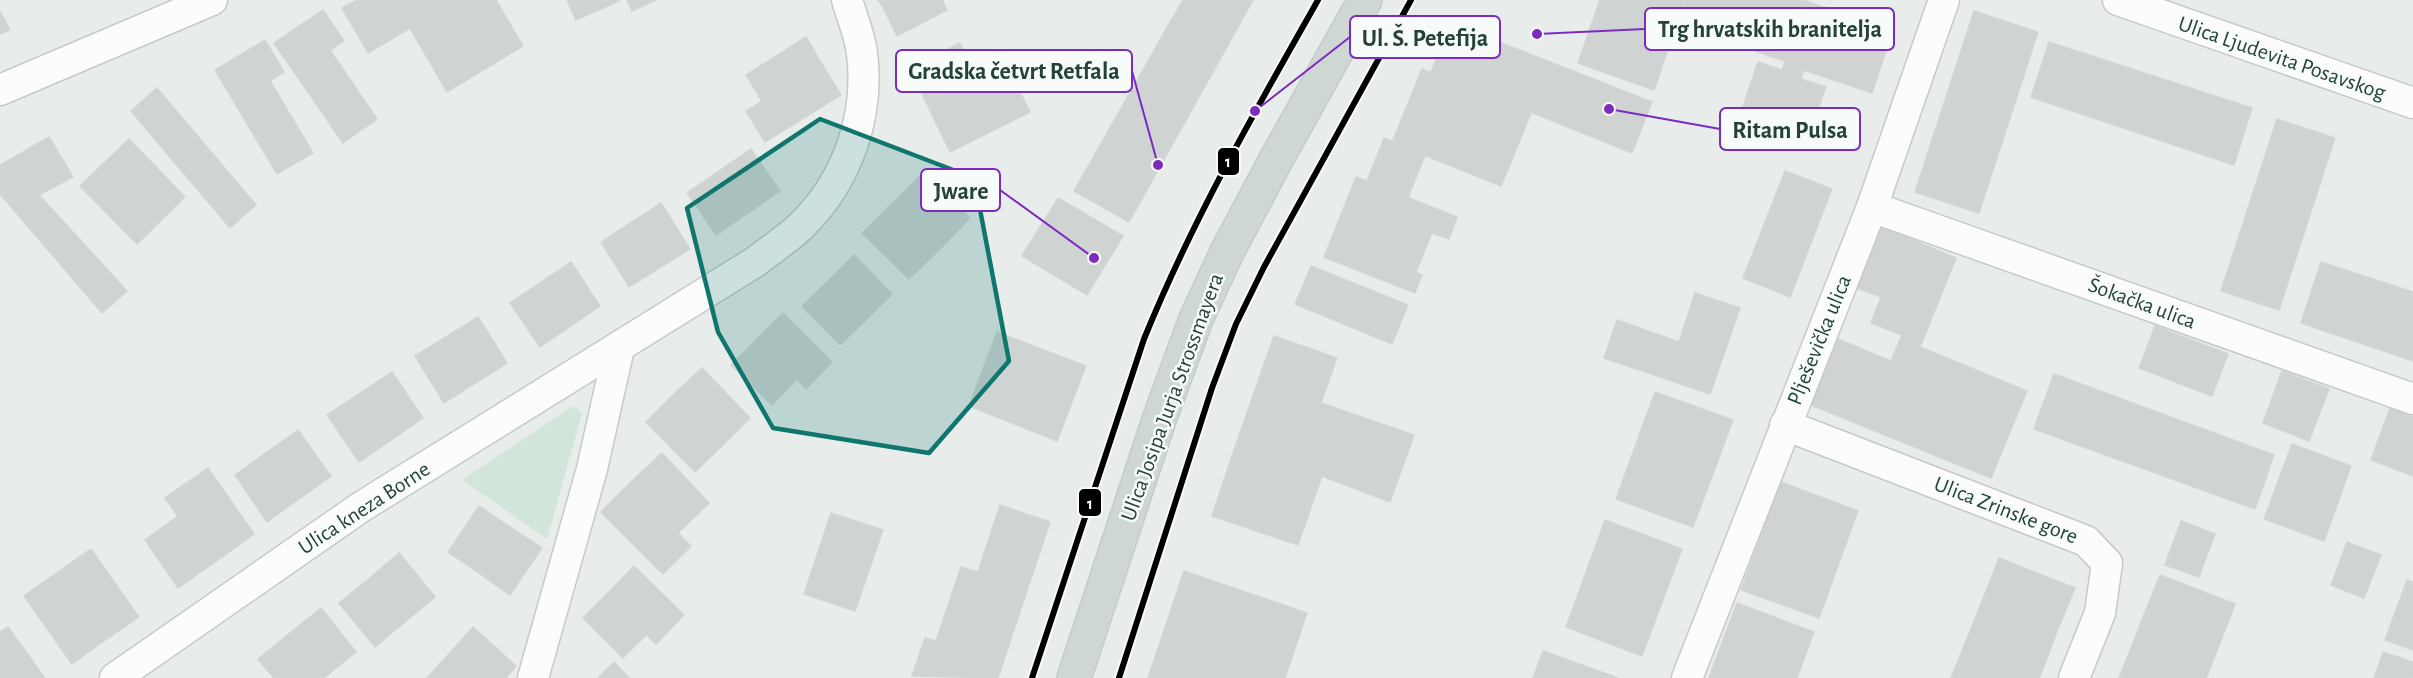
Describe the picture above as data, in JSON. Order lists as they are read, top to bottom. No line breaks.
{"streets":{"main road":["Ulica Josipa Jurja Strossmayera"],"street":["Ulica Ljudevita Posavskog","Šokačka ulica","Plješevička ulica","Ulica kneza Borne","Ulica Zrinske gore"]},"crossings":[["Šokačka ulica","Plješevička ulica"],["Plješevička ulica","Ulica Zrinske gore"]],"places":["Trg hrvatskih branitelja","Ritam Pulsa","Ul. Š. Petefija","Gradska četvrt Retfala","Jware"],"lines":["transit line 1"]}
